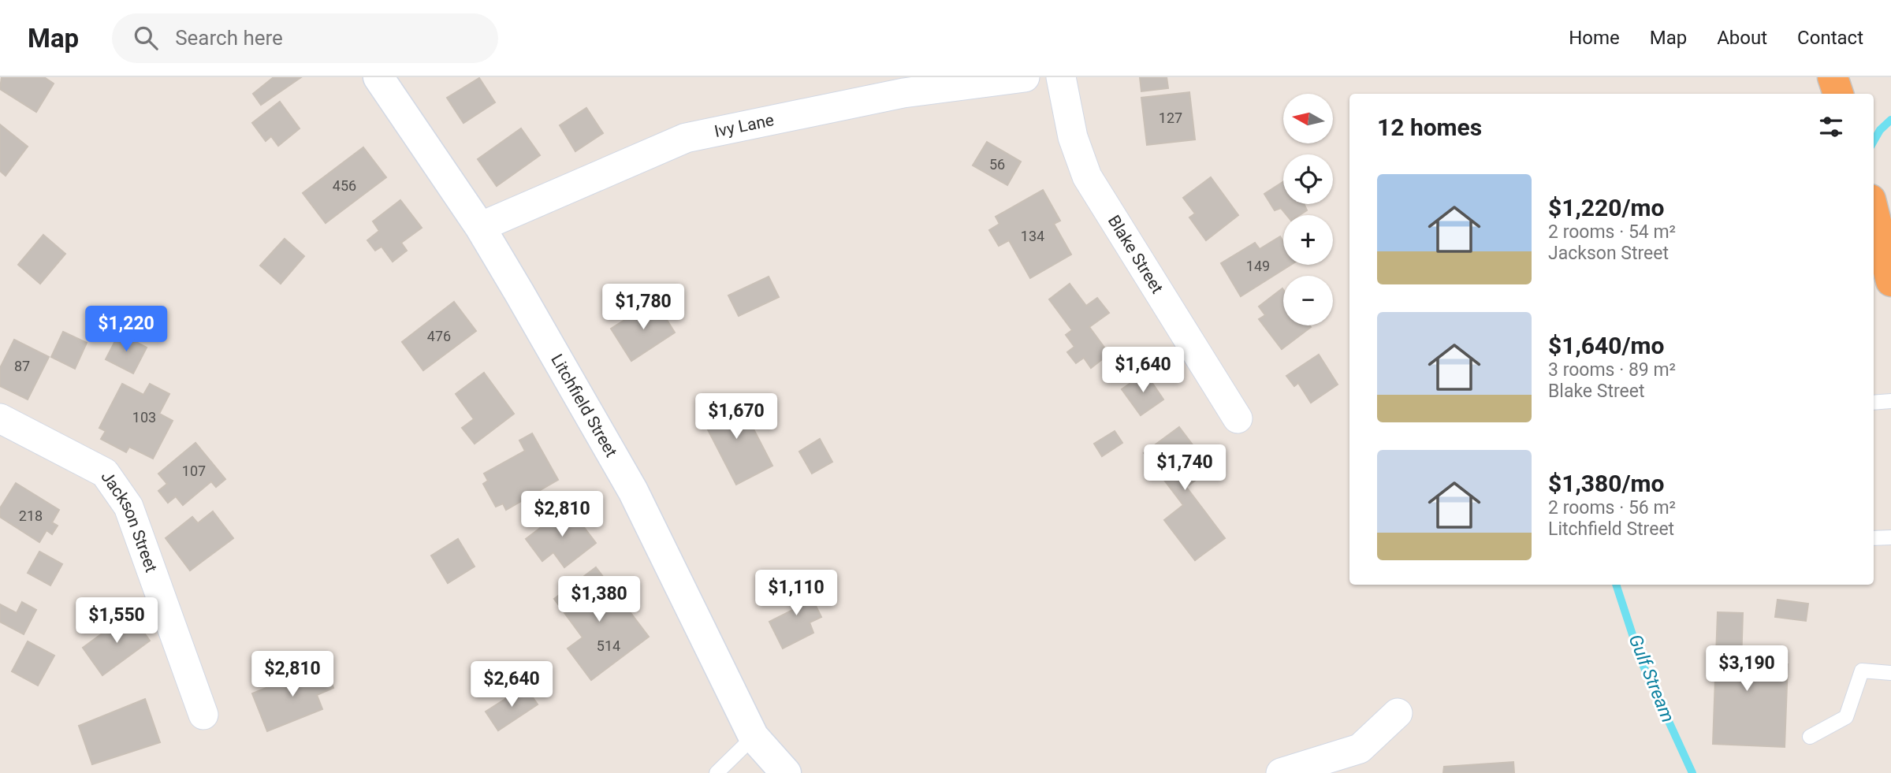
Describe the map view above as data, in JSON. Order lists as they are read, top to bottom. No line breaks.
{"streets":{"street":["Ivy Lane","Blake Street","Litchfield Street","Jackson Street"]},"crossings":[["Ivy Lane","Litchfield Street"]],"water":["Gulf Stream"],"house_numbers":["127","56","456","134","149","476","87","103","107","218","514"],"north":"left","page":{"header":"Map","search":"Search here","nav":["Home","Map","About","Contact"],"map_buttons":["+","−"],"heading":"12 homes","list":[{"name":"$1,220/mo","note":"2 rooms · 54 m² · Jackson Street"},{"name":"$1,640/mo","note":"3 rooms · 89 m² · Blake Street"},{"name":"$1,380/mo","note":"2 rooms · 56 m² · Litchfield Street"}],"price":["$1,780","$1,220","$1,640","$1,670","$1,740","$2,810","$1,110","$1,380","$1,550","$3,190","$2,810","$2,640"]}}
